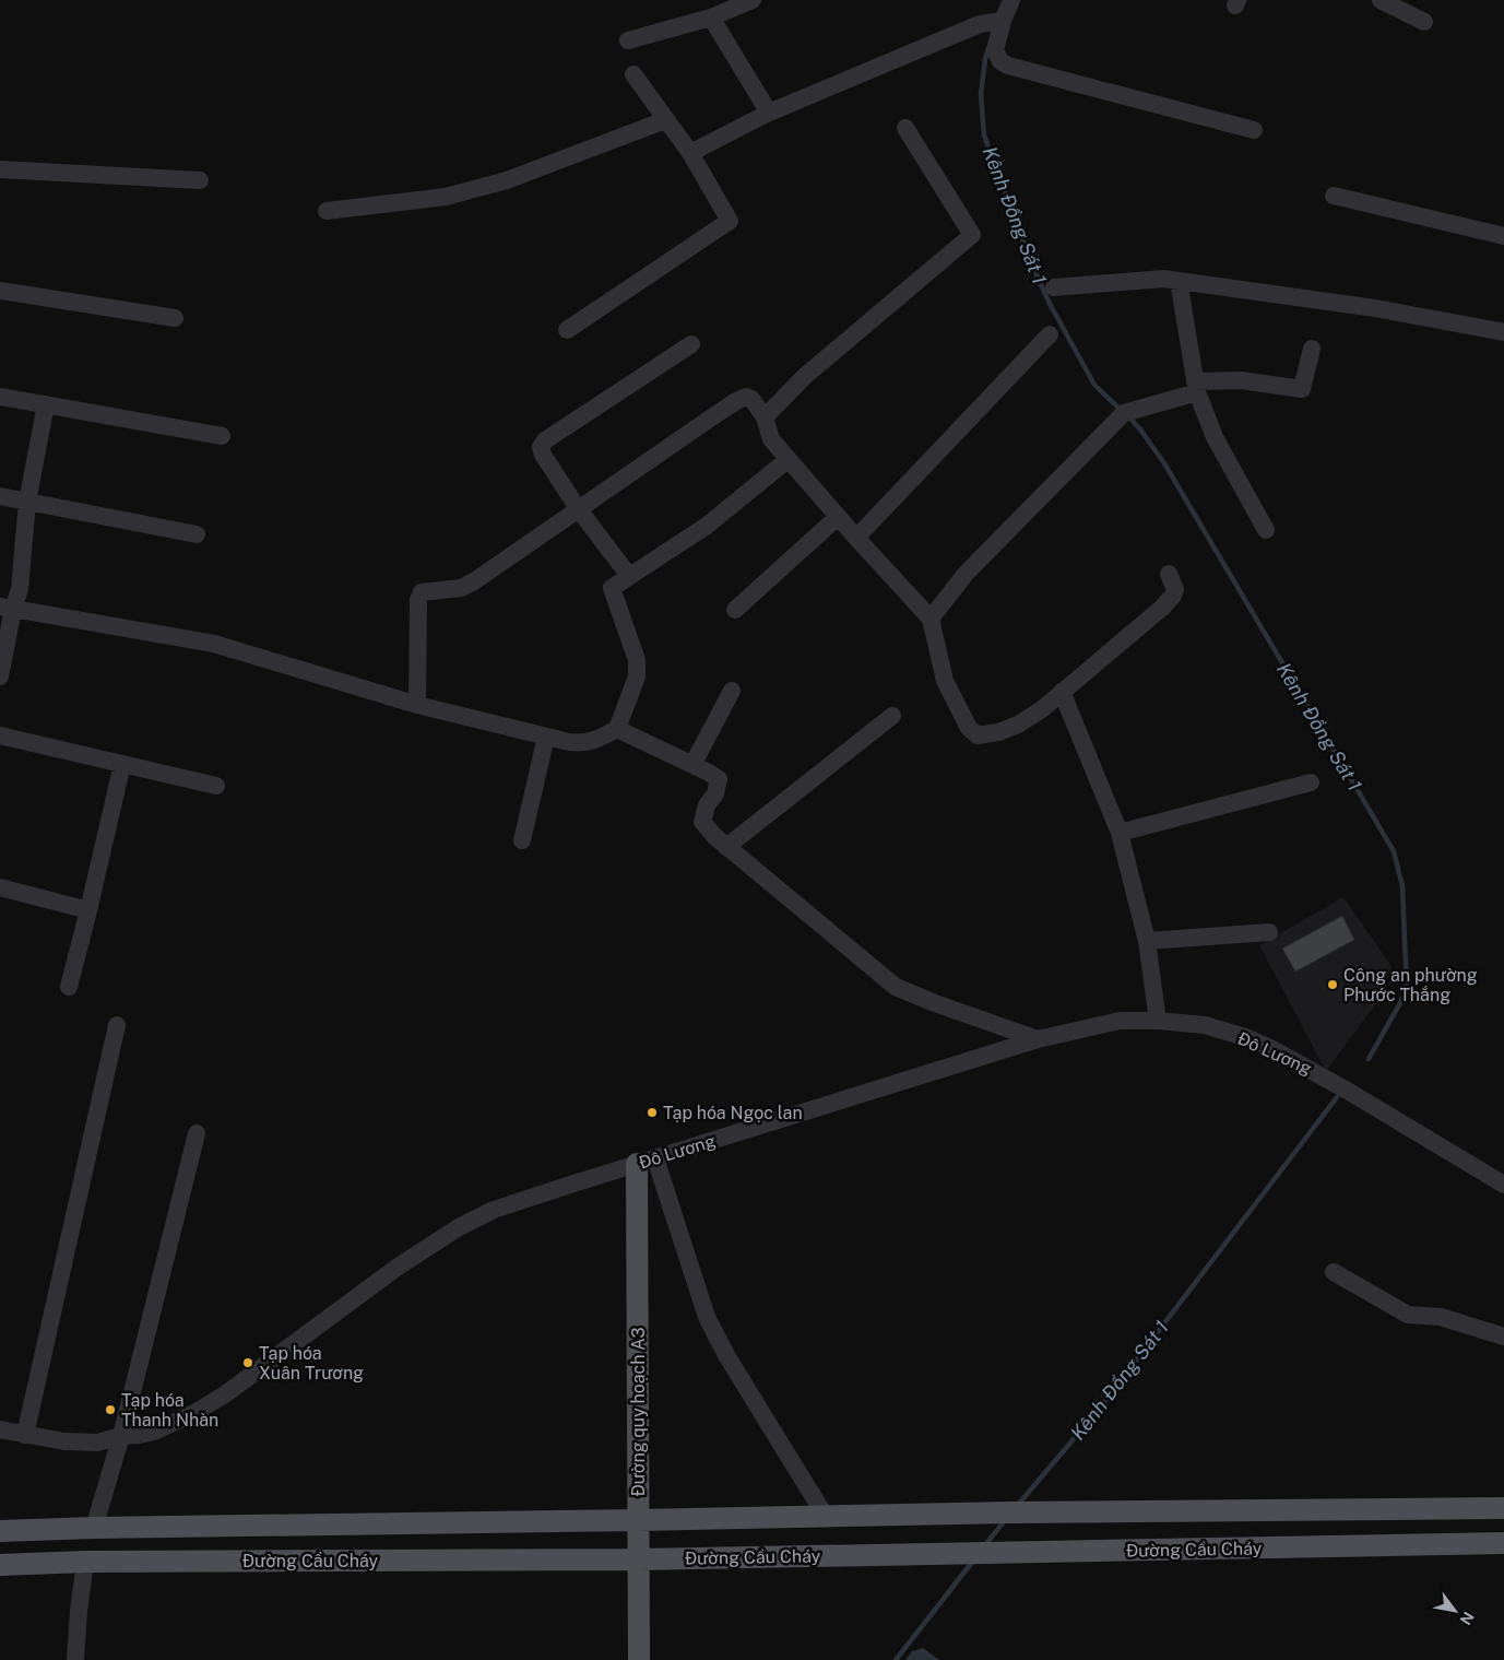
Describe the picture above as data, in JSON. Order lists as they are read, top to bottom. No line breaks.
{"streets":{"main road":["Đường quy hoạch A3","Đường Cầu Cháy"],"street":["Đô Lương"]},"crossings":[["Đô Lương","Đường quy hoạch A3"],["Đường quy hoạch A3","Đường Cầu Cháy"]],"water":["Kênh Đồng Sát 1"],"places":["Công an phường Phước Thắng","Tạp hóa Ngọc lan","Tạp hóa Xuân Trương","Tạp hóa Thanh Nhàn"],"north":"bottom right"}
